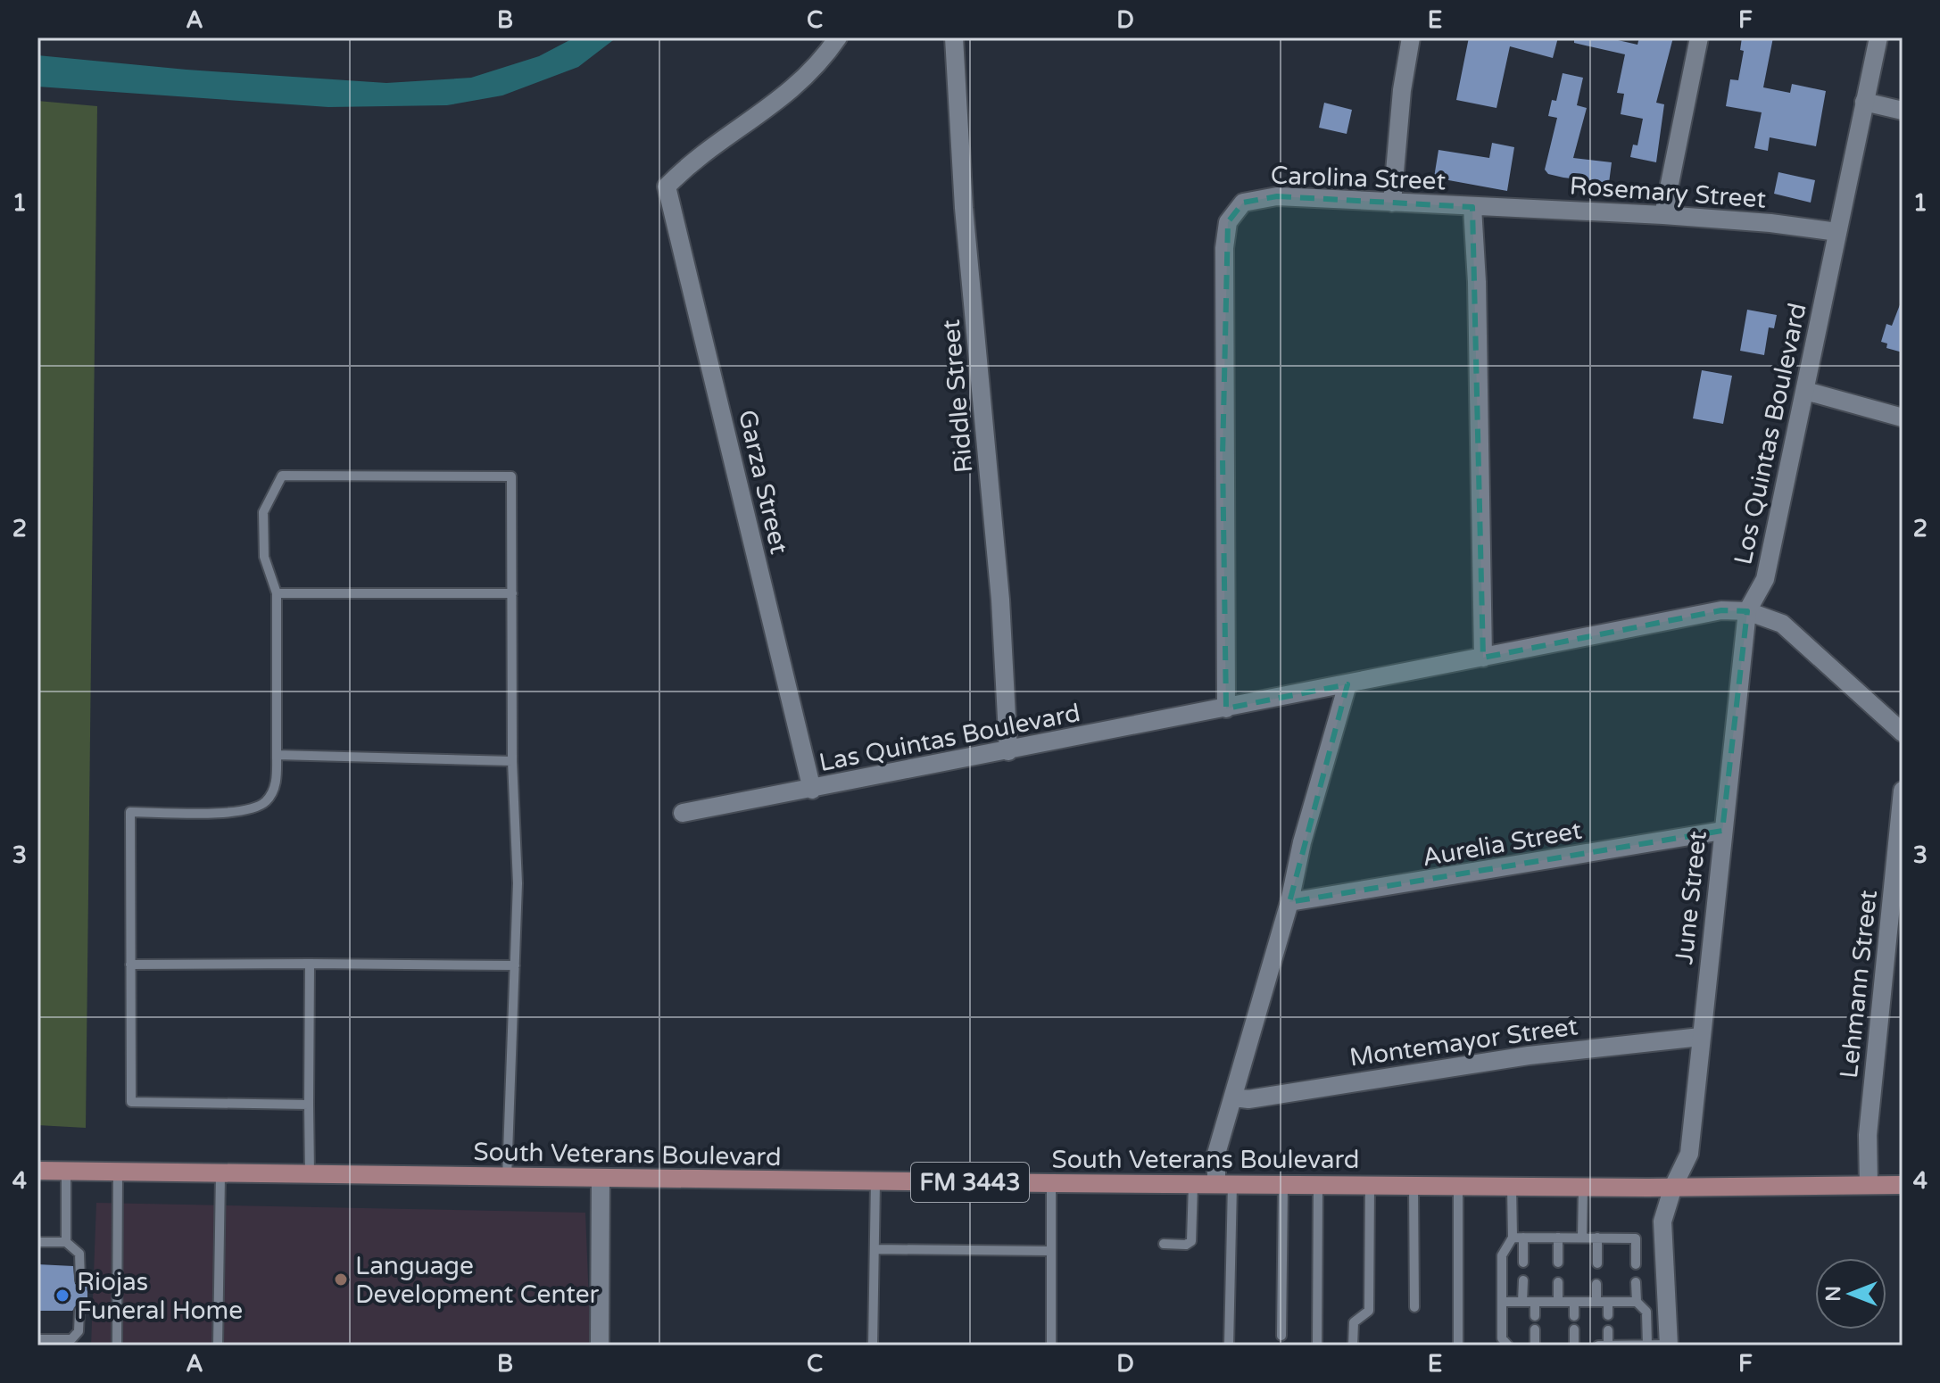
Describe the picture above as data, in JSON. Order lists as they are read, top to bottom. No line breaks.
{"streets":{"main road":["South Veterans Boulevard","FM 3443"],"street":["Carolina Street","Rosemary Street","Riddle Street","Los Quintas Boulevard","Garza Street","Las Quintas Boulevard","Aurelia Street","June Street","Lehmann Street","Montemayor Street"]},"crossings":[["Carolina Street","Rosemary Street"],["Carolina Street","Las Quintas Boulevard"],["Rosemary Street","Los Quintas Boulevard"],["Riddle Street","Las Quintas Boulevard"],["Los Quintas Boulevard","June Street"],["Garza Street","Las Quintas Boulevard"],["Aurelia Street","June Street"],["June Street","Montemayor Street"],["June Street","South Veterans Boulevard"],["Lehmann Street","South Veterans Boulevard"]],"places":["Language Development Center","Riojas Funeral Home"],"north":"left","grid":{"columns":["A","B","C","D","E","F"],"rows":["1","2","3","4"]}}
